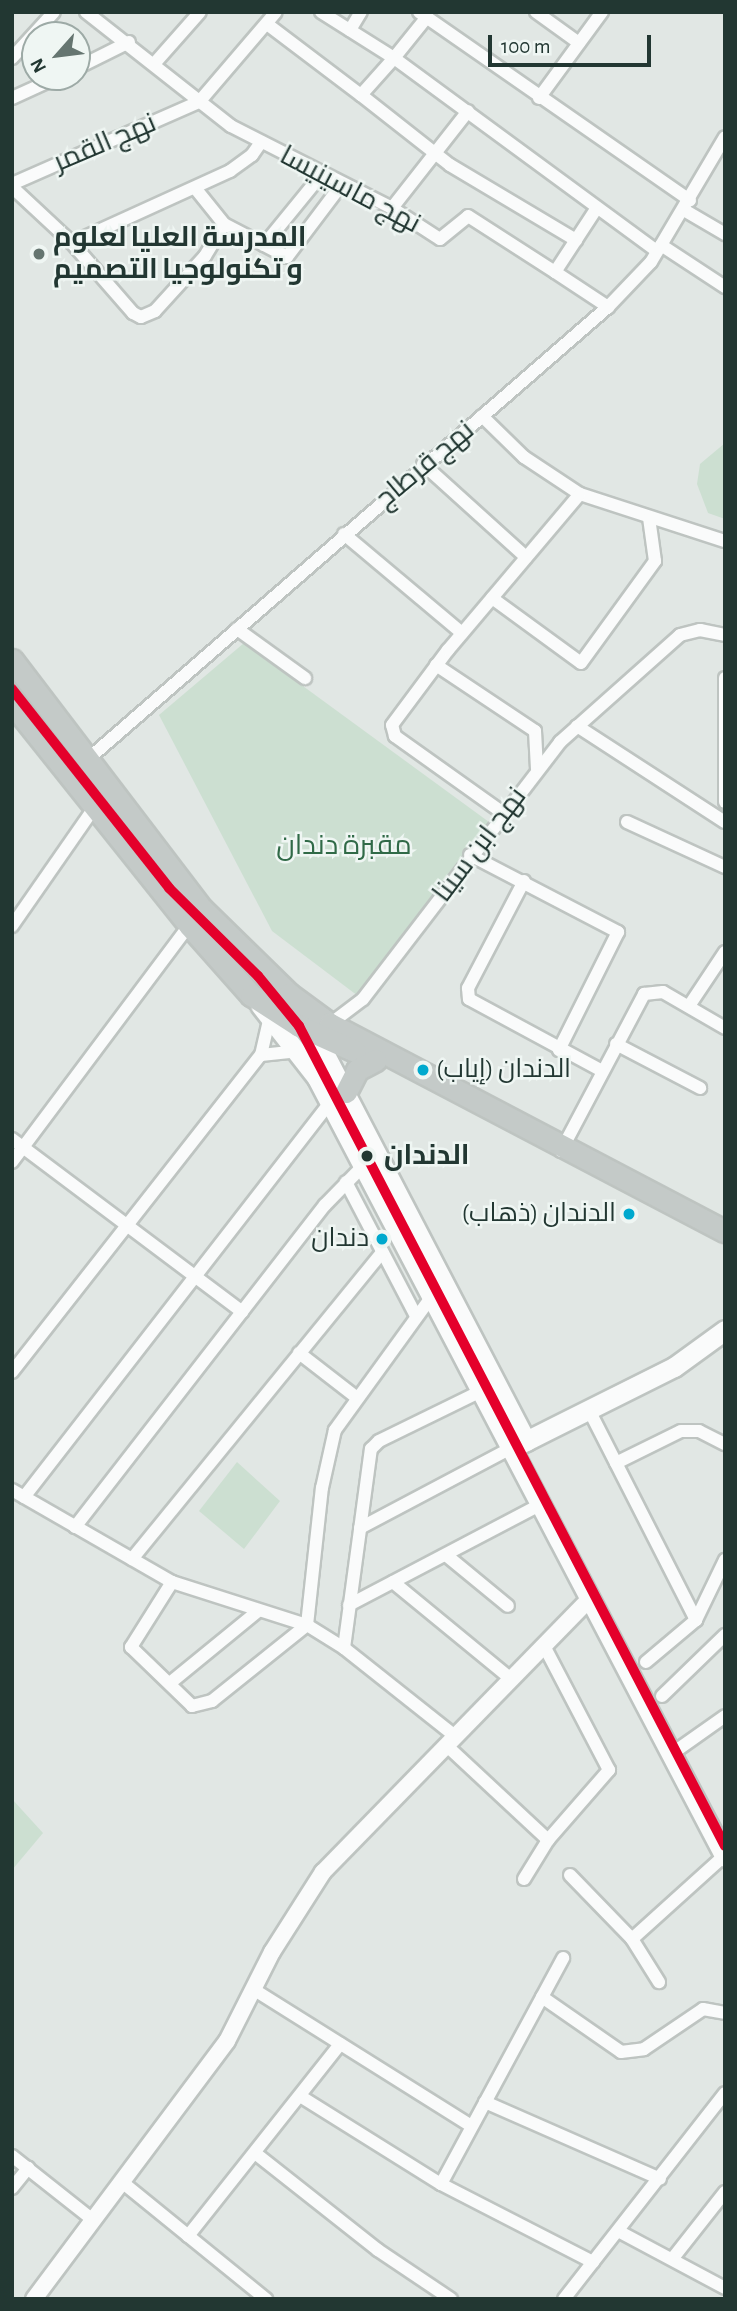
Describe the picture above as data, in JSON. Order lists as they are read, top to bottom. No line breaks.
{"streets":{"street":["نهج القمر","نهج ماسينيسا","نهج قرطاج","نهج ابن سينا"]},"crossings":[["نهج القمر","نهج ماسينيسا"]],"parks":["مقبرة دندان"],"places":["المدرسة العليا لعلوم و تكنولوجيا التصميم","الدندان (إياب)","الدندان","الدندان (ذهاب)","دندان"],"scale_bar":"100 m","north":"bottom left"}
